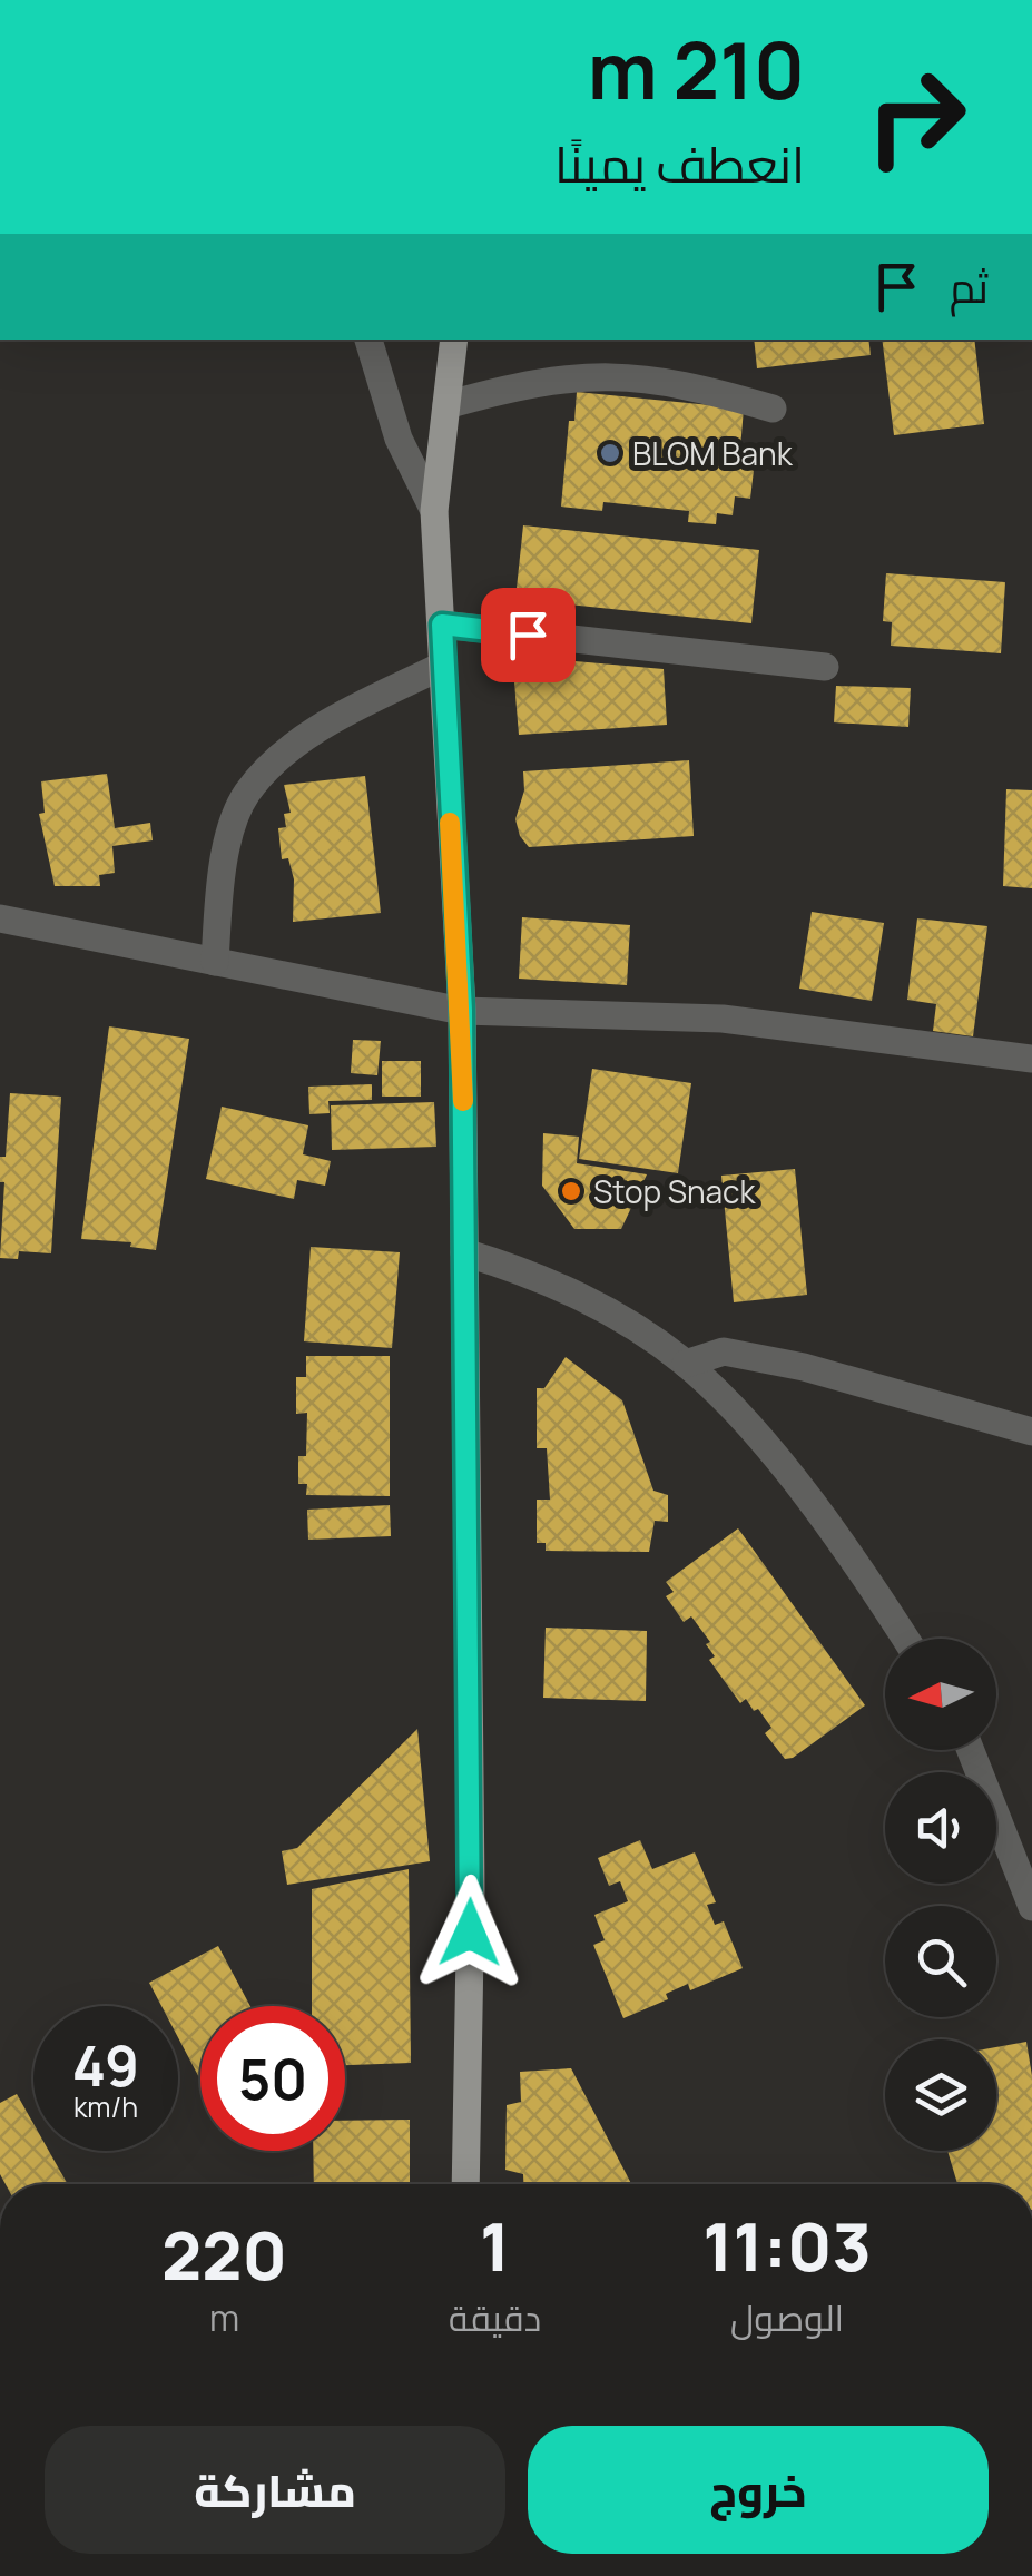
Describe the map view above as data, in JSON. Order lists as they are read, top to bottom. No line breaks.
{"places":["BLOM Bank","Stop Snack"],"north":"left","page":{"turn":["210 m","انعطف يمينًا"],"then":"ثم","speed":"49 km/h","limit":"50","eta":["11:03","الوصول","1","دقيقة","220","m"],"buttons":["خروج","مشاركة"]}}
